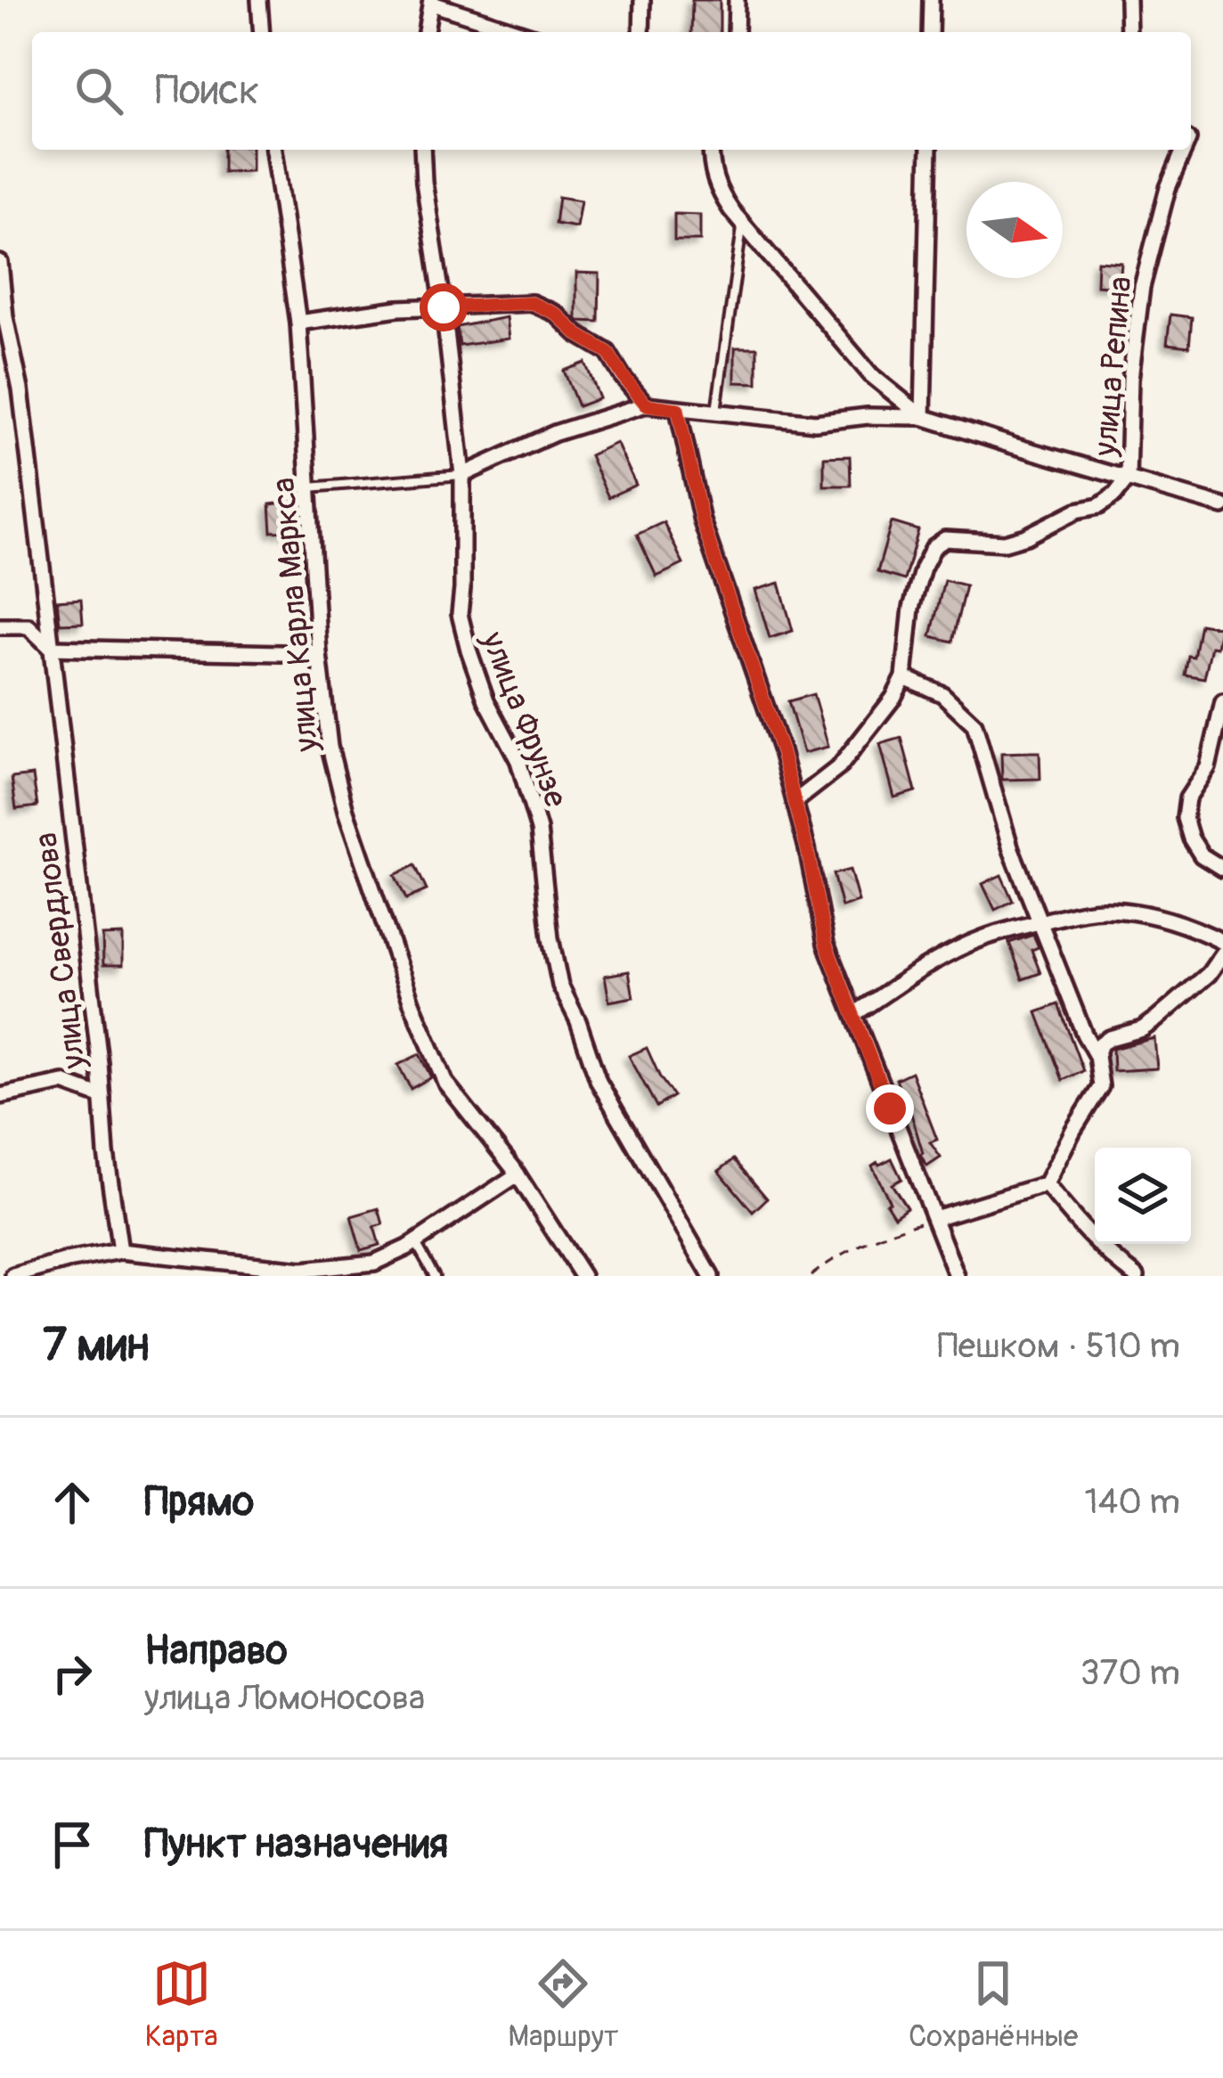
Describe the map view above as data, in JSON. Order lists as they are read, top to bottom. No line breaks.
{"streets":{"street":["улица Репина","улица Карла Маркса","улица Фрунзе","улица Свердлова"]},"north":"right","page":{"search":"Поиск","heading":["7 мин","Пешком · 510 m"],"list":[["Прямо","140 m"],["Направо","улица Ломоносова","370 m"],"Пункт назначения"],"nav":["Карта","Маршрут","Сохранённые"]}}
